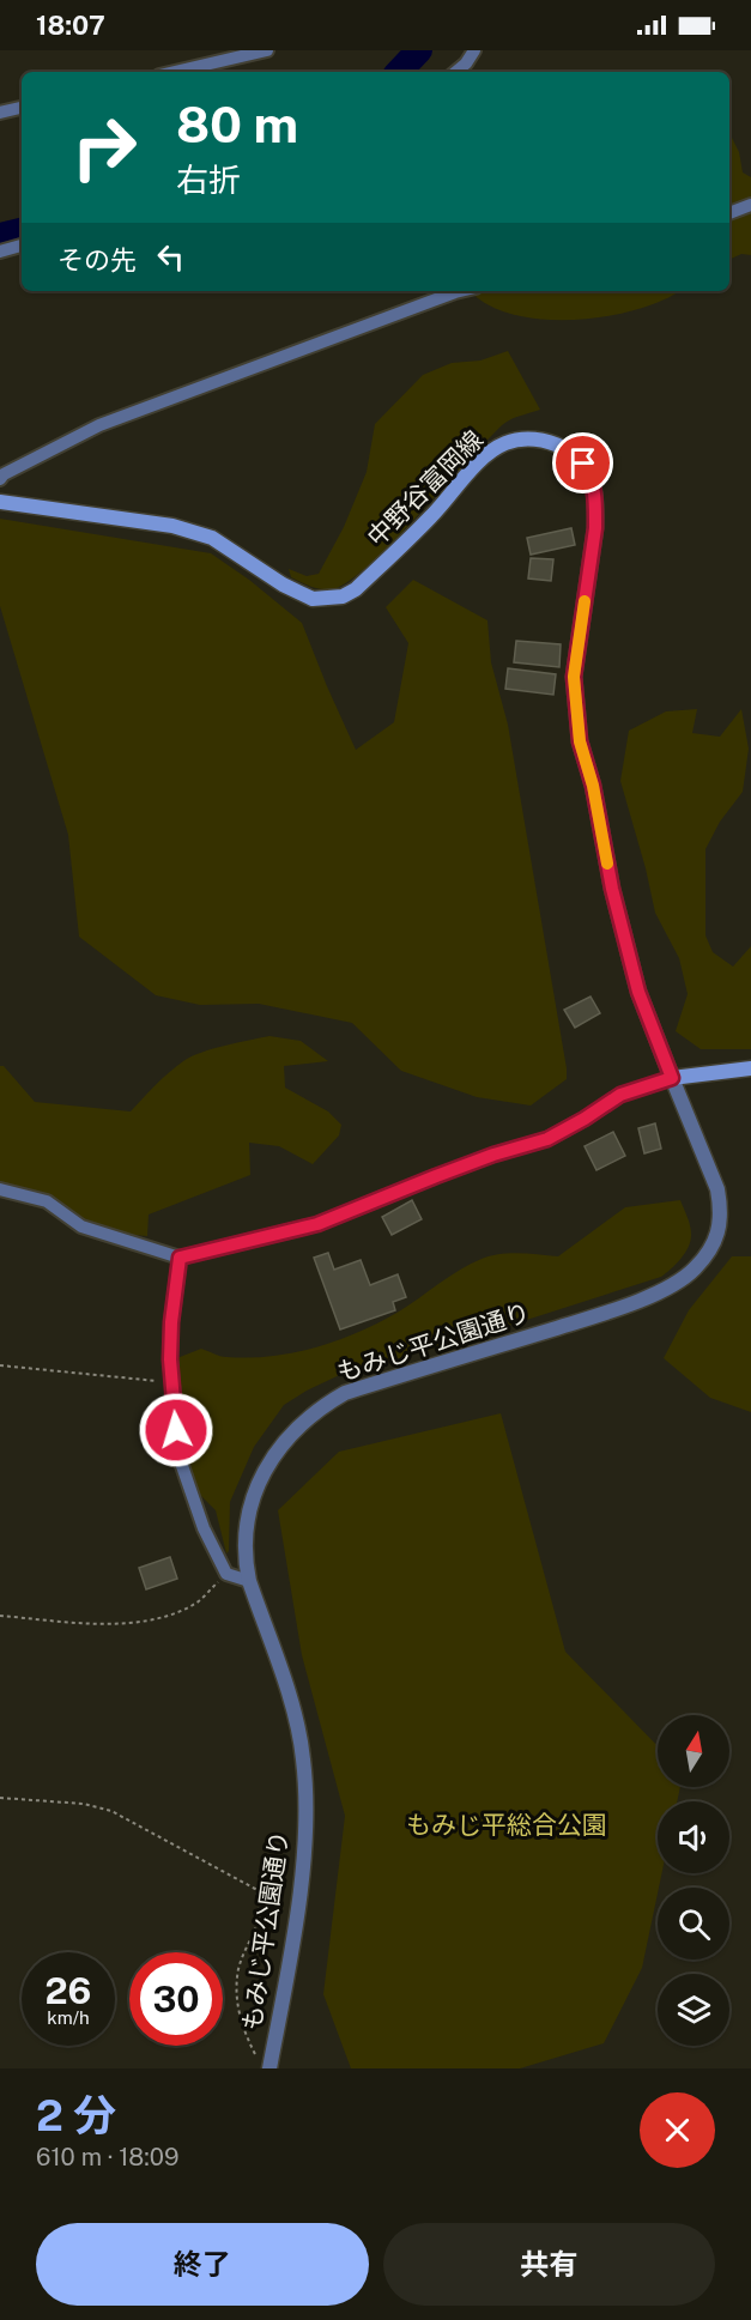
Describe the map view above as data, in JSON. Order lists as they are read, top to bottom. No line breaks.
{"streets":{"main road":["中野谷富岡線"],"street":["もみじ平公園通り"]},"crossings":[["中野谷富岡線","もみじ平公園通り"]],"parks":["もみじ平総合公園"],"north":"top","page":{"status":"18:07","turn":["80 m","右折"],"then":"その先","speed":"26 km/h","limit":"30","heading":["2 分","610 m · 18:09"],"buttons":["終了","共有"]}}
